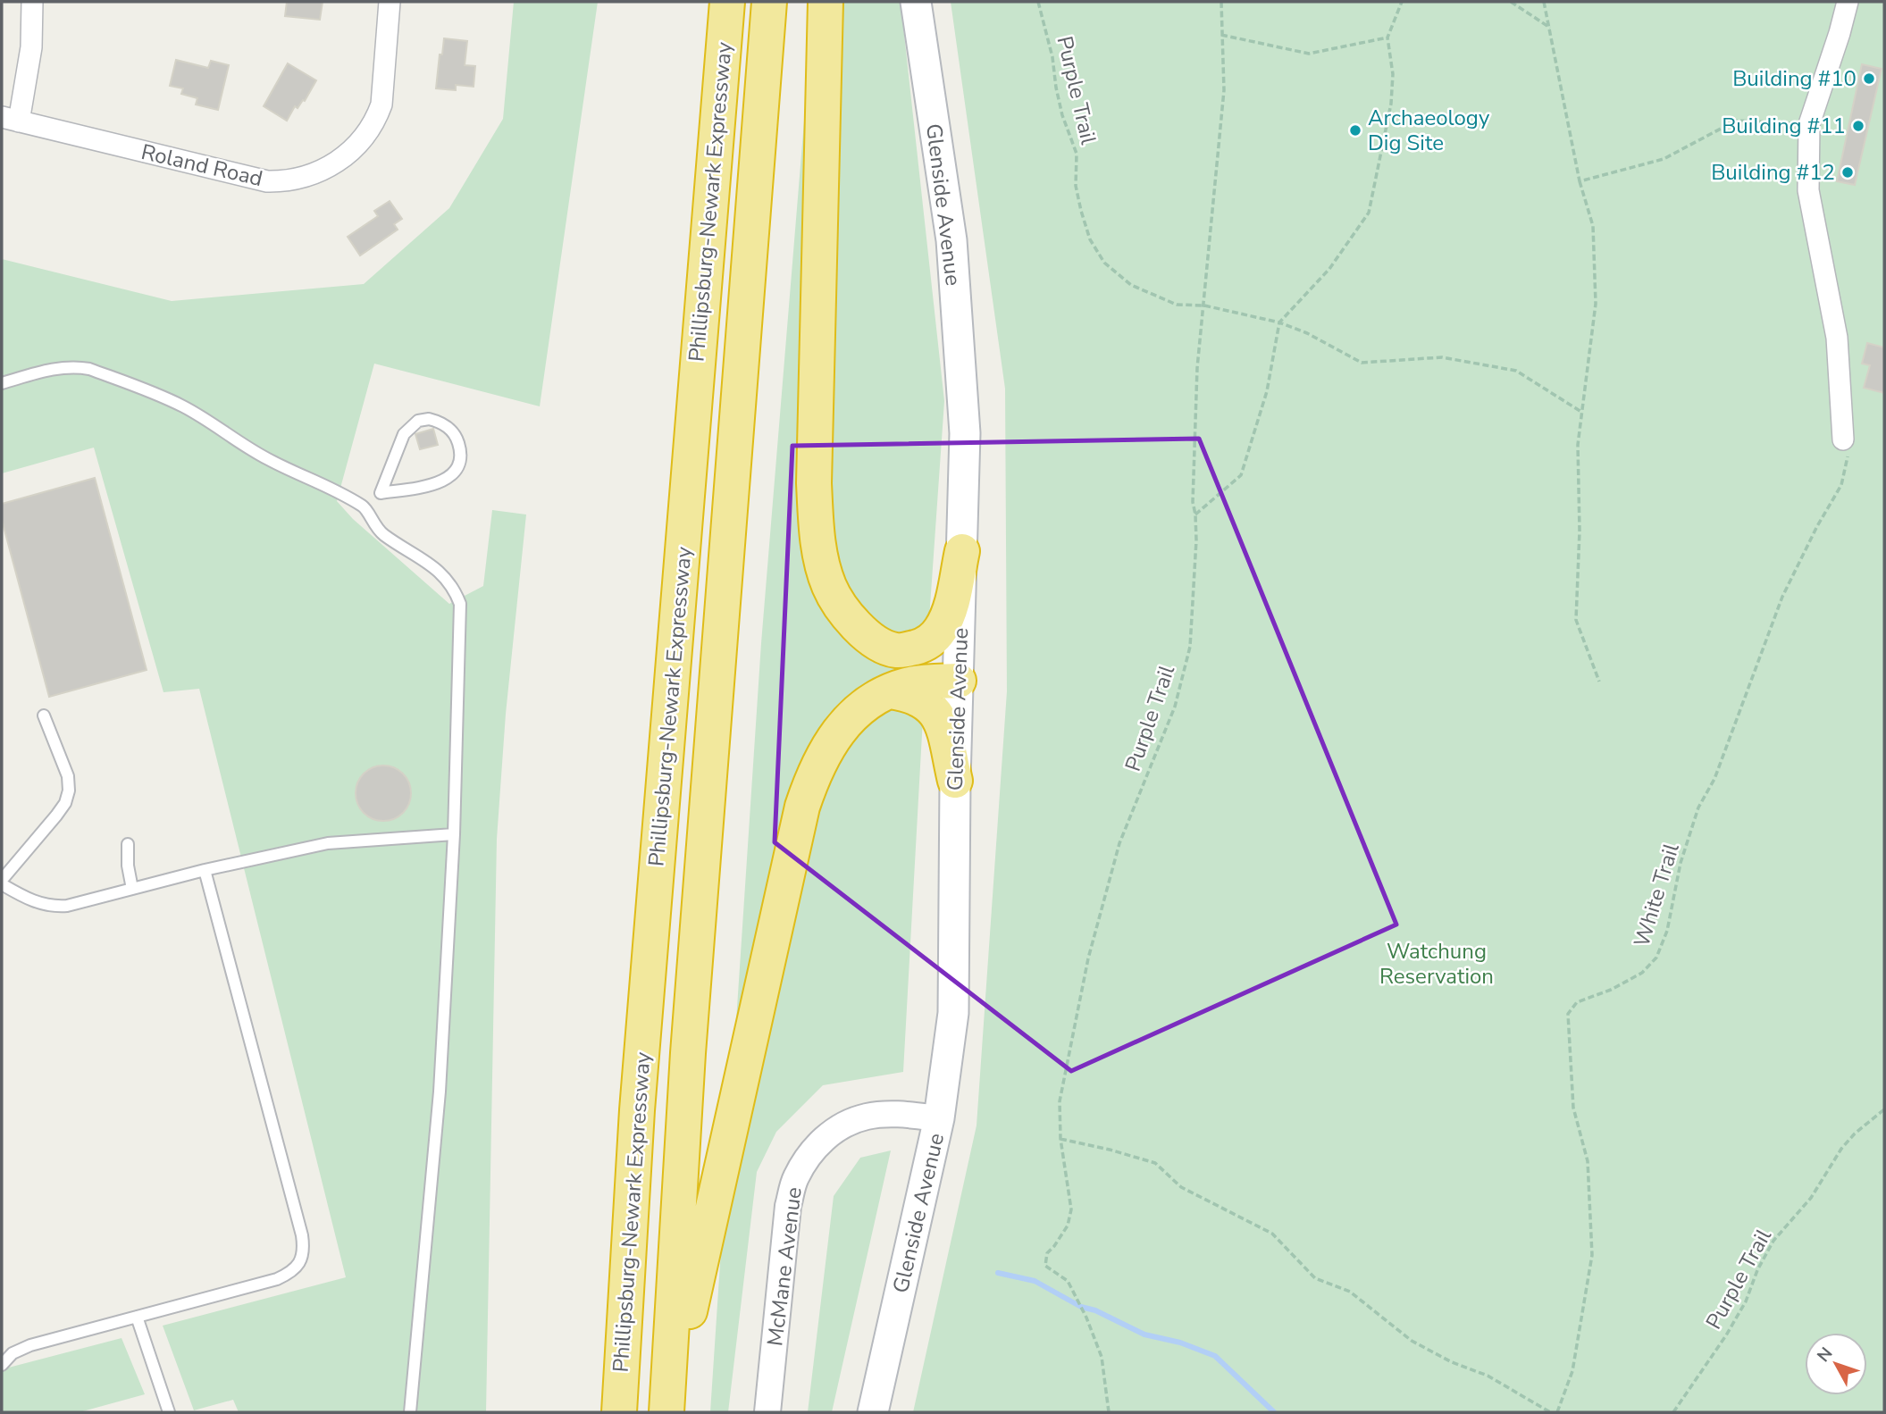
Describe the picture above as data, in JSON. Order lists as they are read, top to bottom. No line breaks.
{"streets":{"highway":["Phillipsburg-Newark Expressway"],"main road":["Glenside Avenue"],"street":["Roland Road","McMane Avenue"],"path":["Purple Trail","White Trail"]},"crossings":[["Glenside Avenue","McMane Avenue"]],"parks":["Watchung Reservation"],"places":["Building #10","Building #11","Archaeology Dig Site","Building #12"],"north":"top left"}
